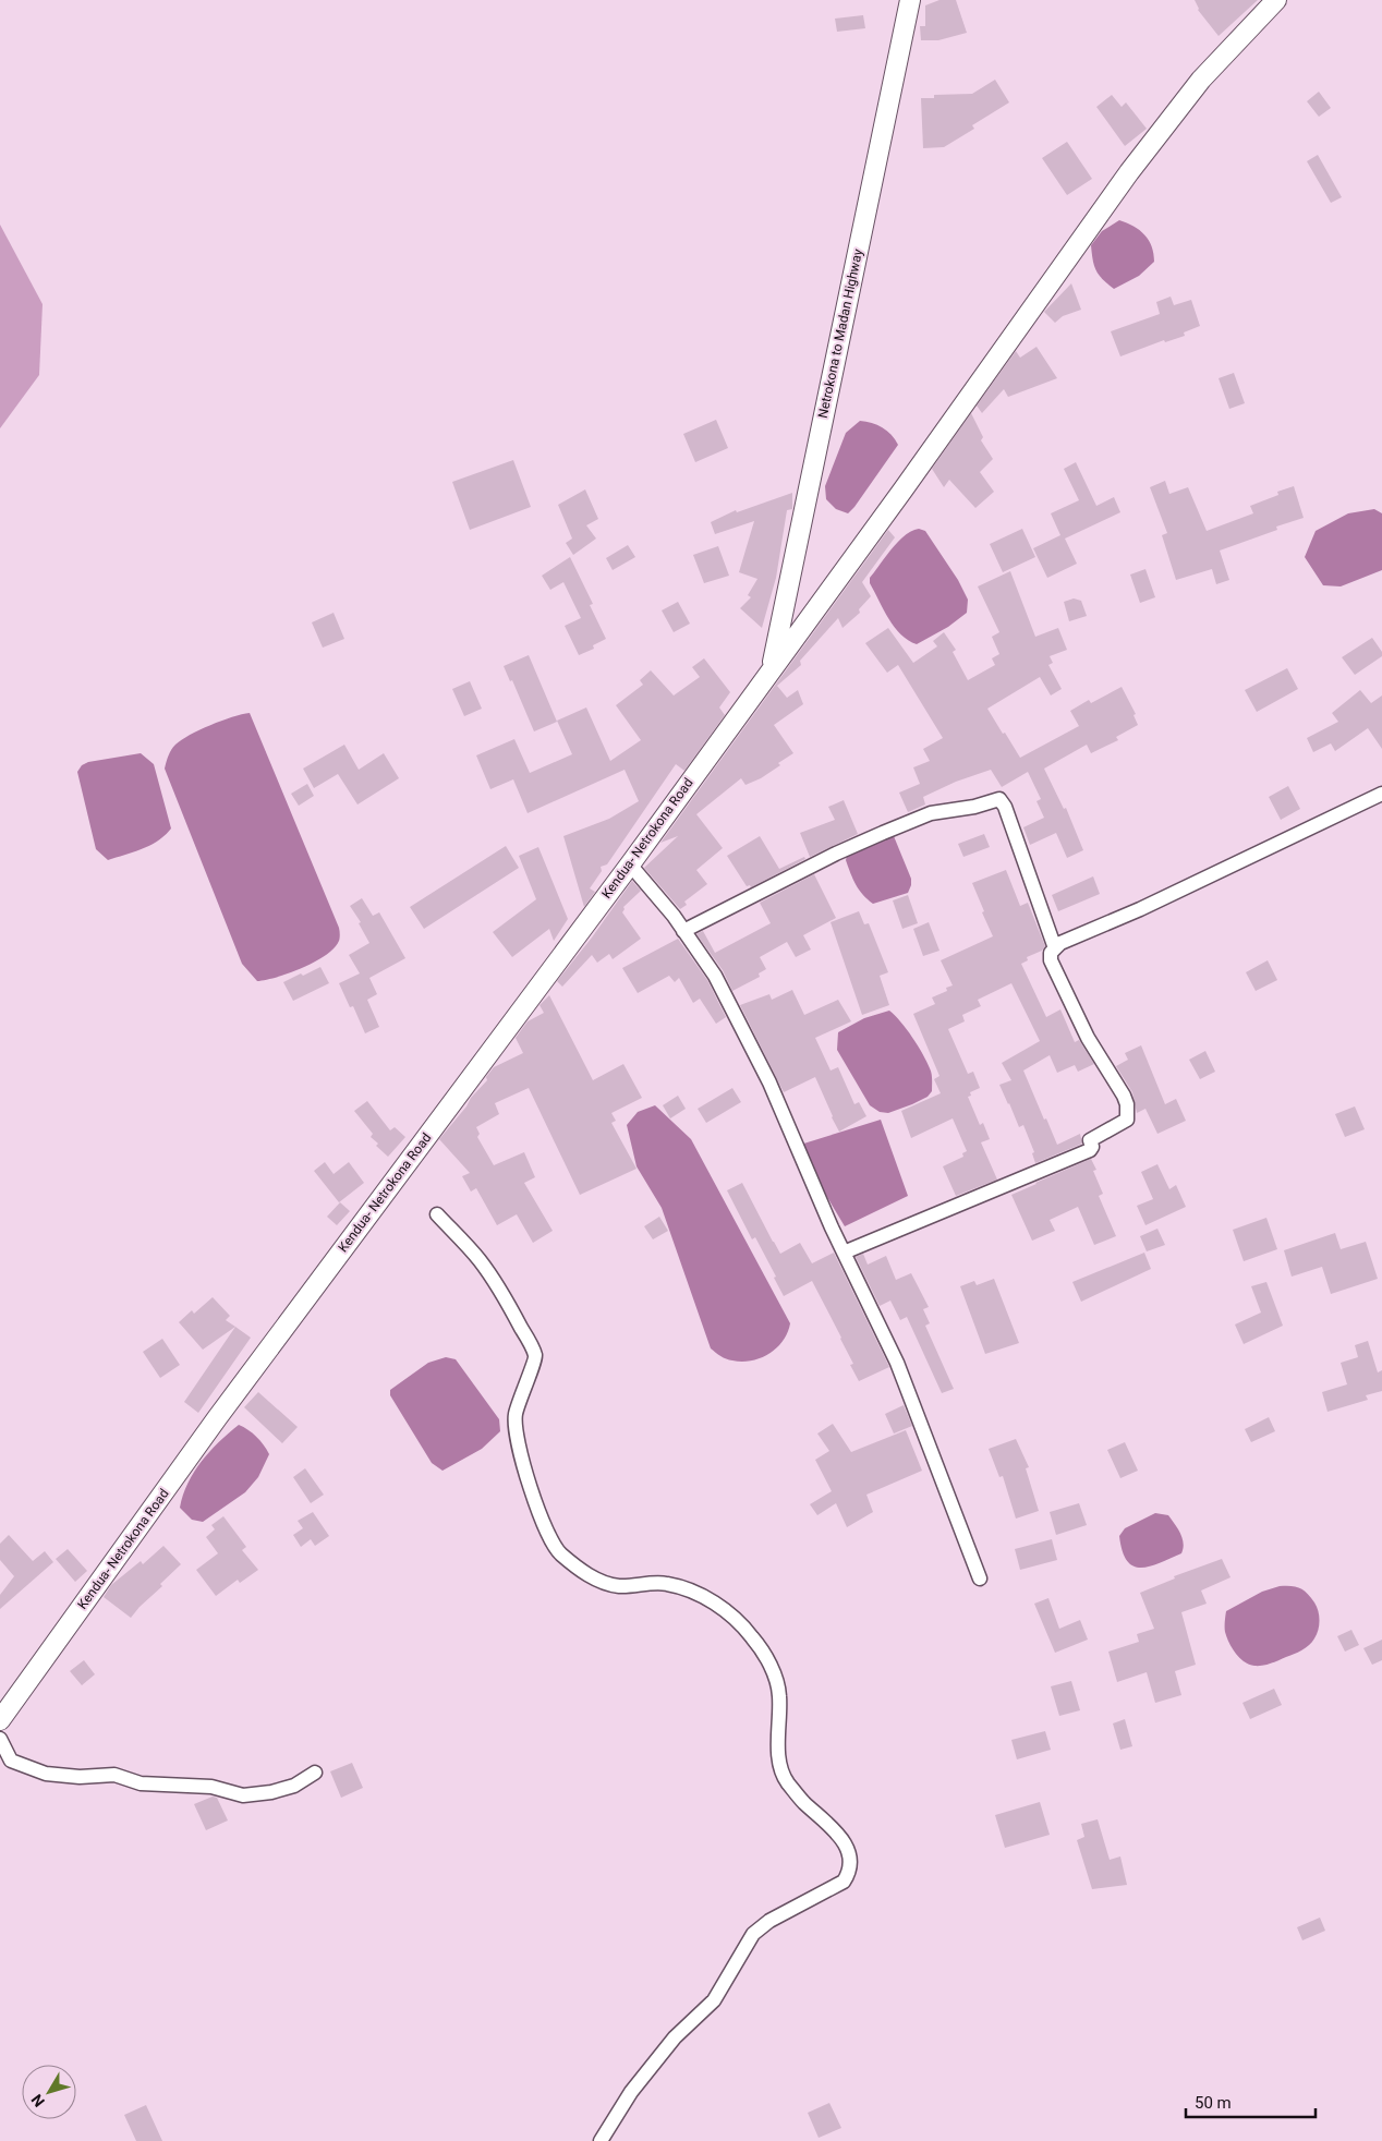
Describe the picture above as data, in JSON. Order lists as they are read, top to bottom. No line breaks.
{"streets":{"main road":["Netrokona to Madan Highway","Kendua- Netrokona Road"]},"crossings":[["Netrokona to Madan Highway","Kendua- Netrokona Road"]],"scale_bar":"50 m","north":"bottom left"}
